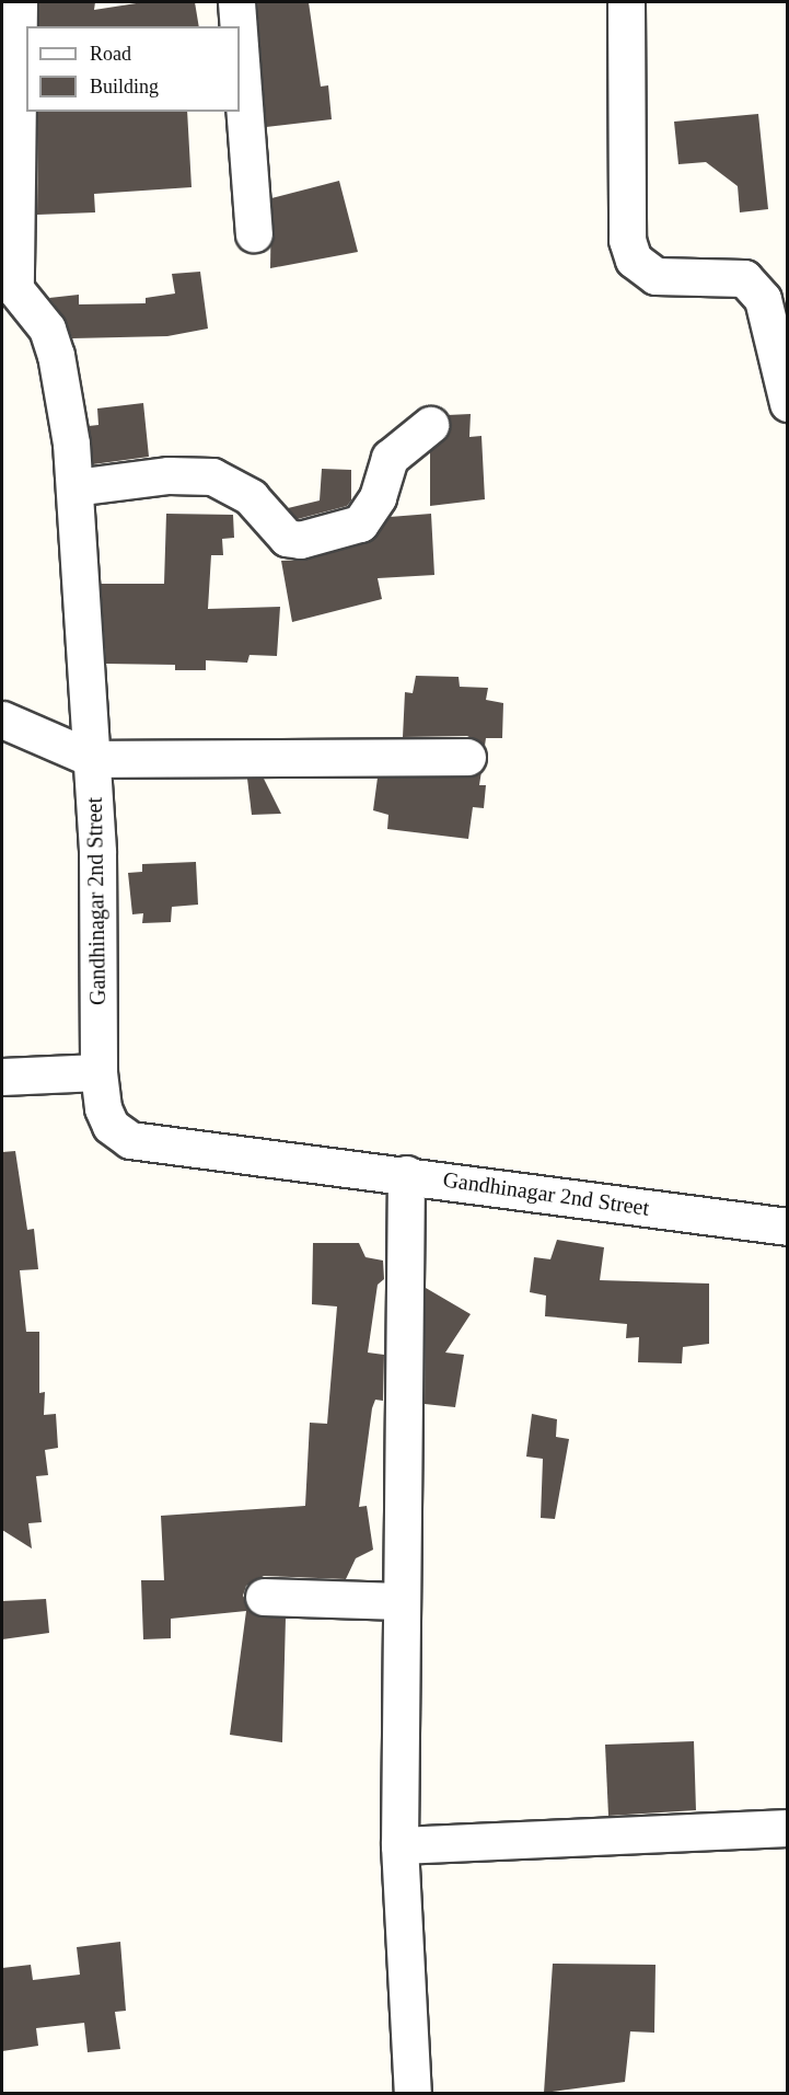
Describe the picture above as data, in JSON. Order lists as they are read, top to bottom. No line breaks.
{"streets":{"street":["Gandhinagar 2nd Street"]},"legend":["Road","Building"]}
